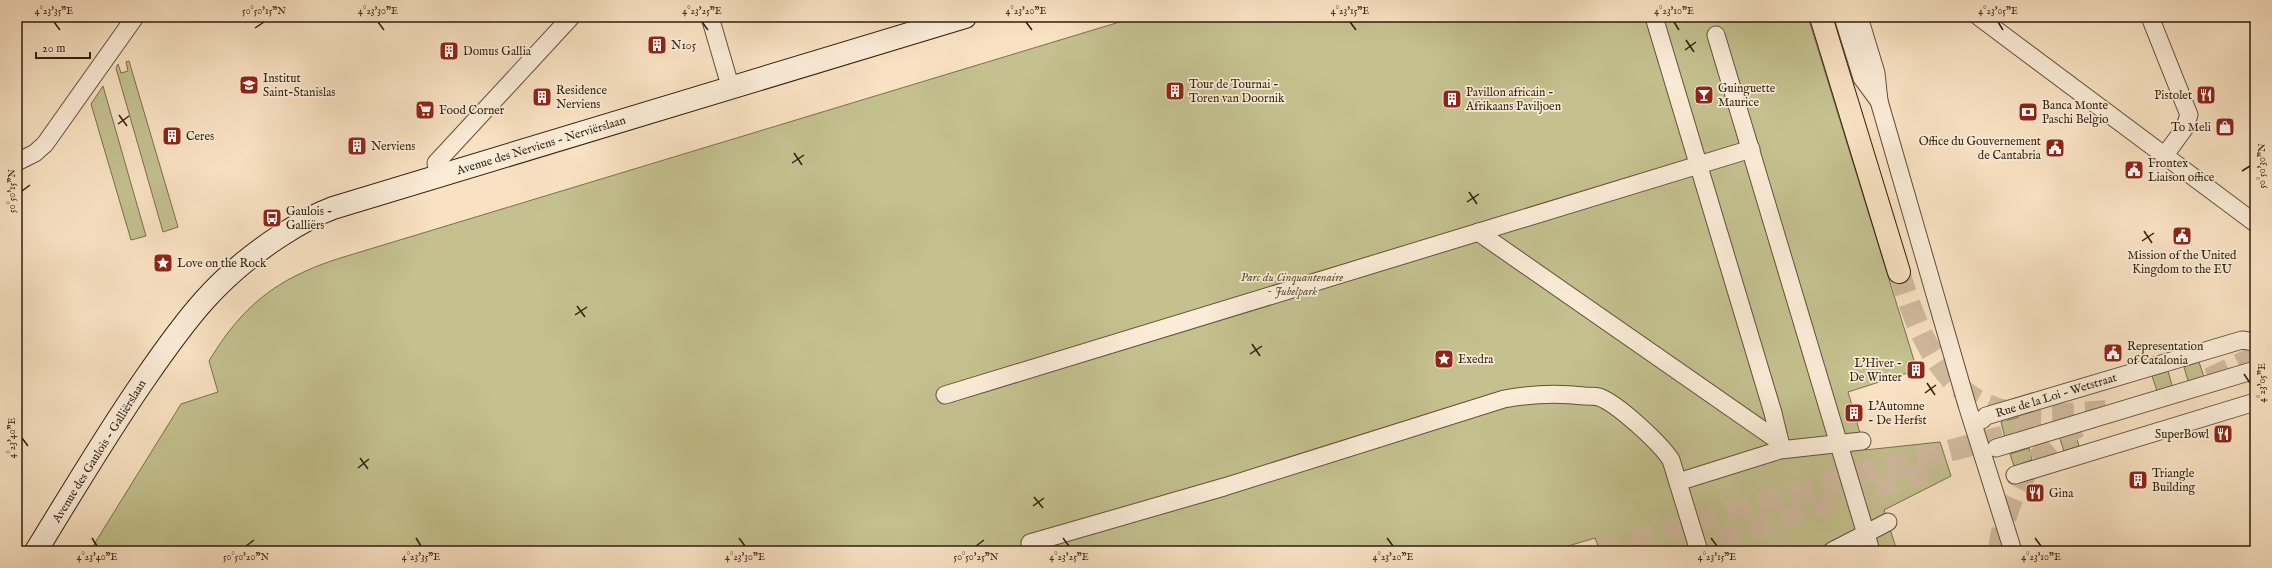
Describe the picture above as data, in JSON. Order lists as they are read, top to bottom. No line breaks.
{"streets":{"street":["Avenue des Nerviens - Nerviërslaan","Rue de la Loi - Wetstraat","Avenue des Gaulois - Galliërslaan"]},"crossings":[["Avenue des Nerviens - Nerviërslaan","Avenue des Gaulois - Galliërslaan"]],"parks":["Parc du Cinquantenaire - Jubelpark"],"places":{"building":["N105","Domus Gallia","Tour de Tournai - Toren van Doornik","Residence Nerviens","Pavillon africain - Afrikaans Paviljoen","Ceres","Nerviens","L'Hiver - De Winter","L'Automne - De Herfst","Triangle Building"],"school or university":["Institut Saint-Stanislas"],"bar":["Guinguette Maurice"],"restaurant":["Pistolet","SuperBowl","Gina"],"supermarket":["Food Corner"],"bank":["Banca Monte Paschi Belgio"],"shop":["To Meli"],"public building":["Office du Gouvernement de Cantabria","Frontex Liaison office","Mission of the United Kingdom to the EU","Representation of Catalonia"],"bus stop":["Gaulois - Galliërs"],"place":["Love on the Rock","Exedra"]},"scale_bar":"20 m","coordinates":["4°23'35\"E","50°50'15\"N","4°23'30\"E","4°23'25\"E","4°23'20\"E","4°23'15\"E","4°23'10\"E","4°23'05\"E","50°50'30\"N","4°23'40\"E","50°50'20\"N","50°50'25\"N"]}
